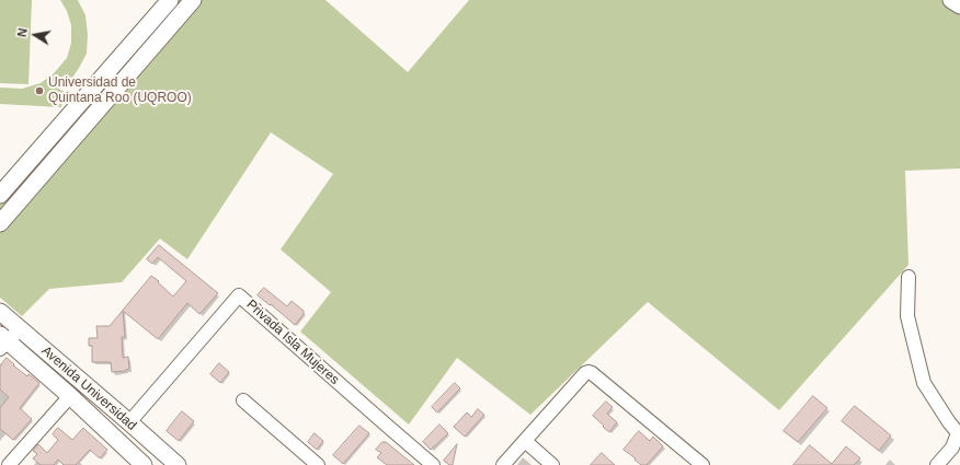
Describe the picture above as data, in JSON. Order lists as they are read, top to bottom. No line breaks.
{"streets":{"main road":["Avenida Universidad"],"street":["Privada Isla Mujeres"]},"crossings":[["Privada Isla Mujeres","Avenida Universidad"]],"places":["Universidad de Quintana Roo (UQROO)"],"north":"left"}
